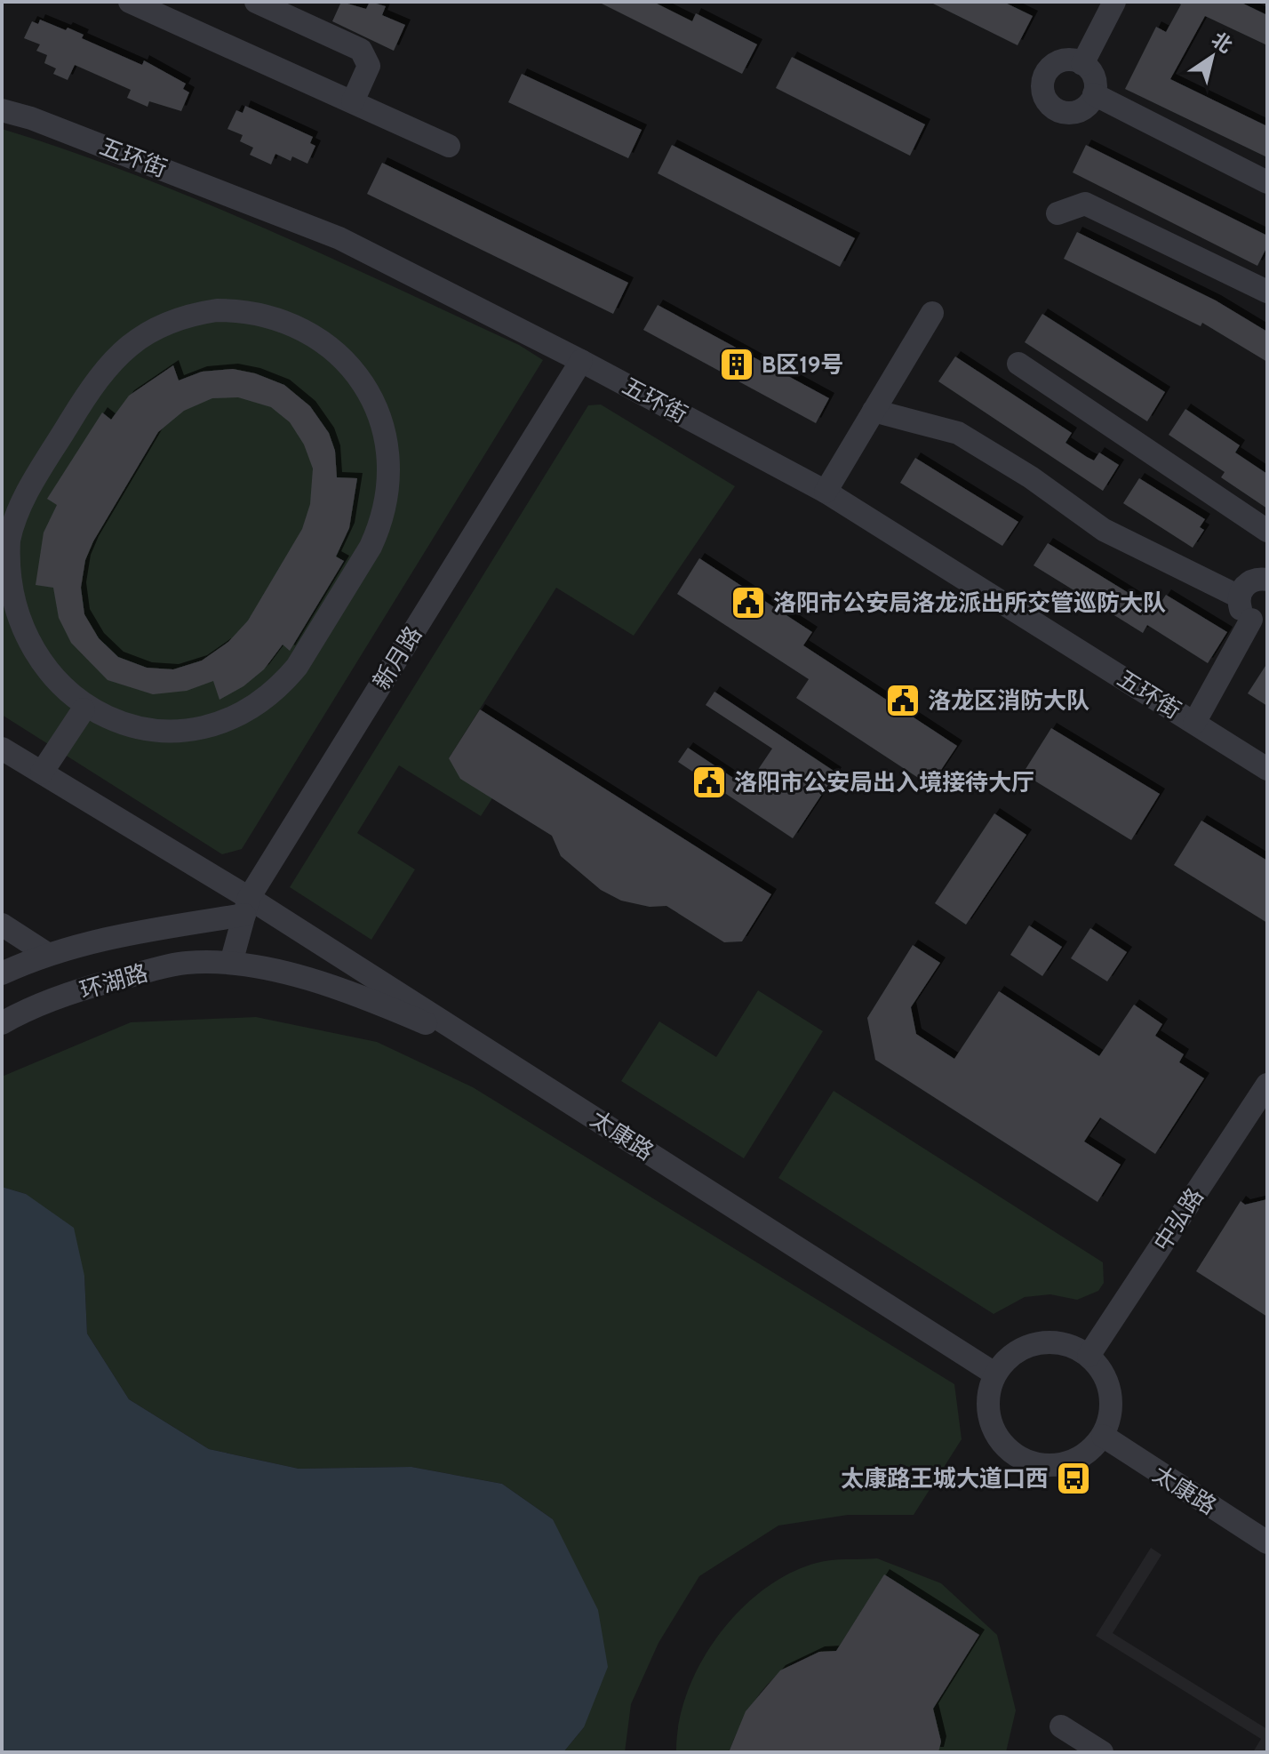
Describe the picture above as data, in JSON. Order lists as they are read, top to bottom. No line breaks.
{"streets":{"street":["五环街","新月路","环湖路","太康路","中弘路"]},"crossings":[["五环街","新月路"],["新月路","环湖路"],["新月路","太康路"],["环湖路","太康路"],["太康路","中弘路"]],"places":{"building":["B区19号"],"public building":["洛阳市公安局洛龙派出所交管巡防大队","洛龙区消防大队","洛阳市公安局出入境接待大厅"],"bus stop":["太康路王城大道口西"]},"north":"top right"}
